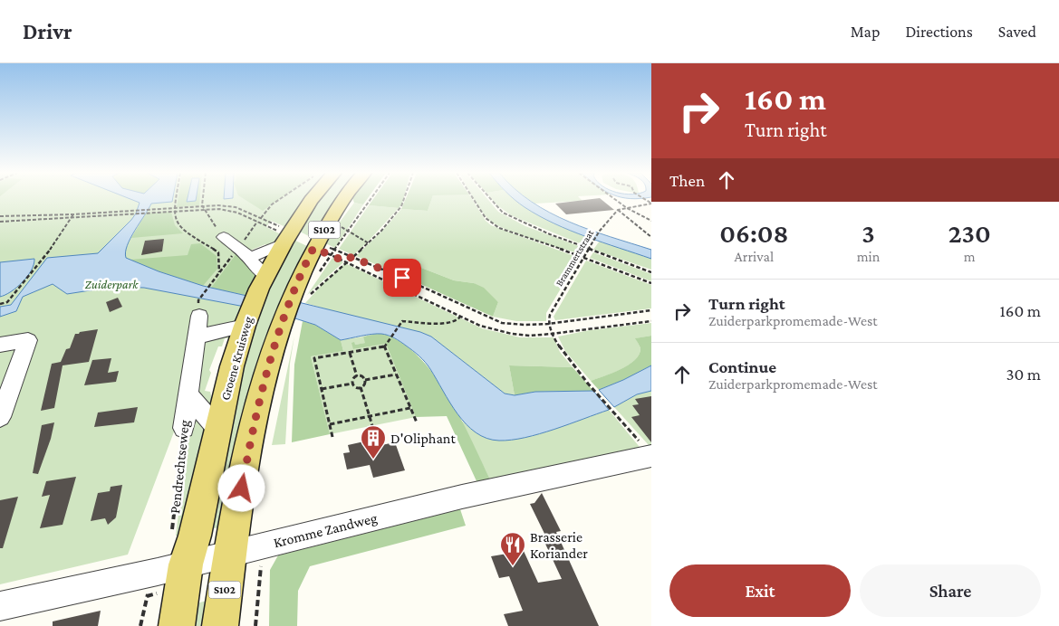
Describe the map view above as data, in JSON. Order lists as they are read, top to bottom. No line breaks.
{"streets":{"main road":["S102","Groene Kruisweg"],"street":["Pendrechtseweg","Kromme Zandweg"],"path":["Brammertstraat"]},"crossings":[["S102","Groene Kruisweg"],["S102","Kromme Zandweg"],["Groene Kruisweg","Pendrechtseweg"],["Groene Kruisweg","Kromme Zandweg"]],"parks":["Zuiderpark"],"places":{"building":["D'Oliphant"],"restaurant":["Brasserie Koriander"]},"page":{"header":"Drivr","nav":["Map","Directions","Saved"],"turn":["160 m","Turn right"],"then":"Then","eta":["06:08","Arrival","3","min","230","m"],"list":[{"name":"Turn right","note":"Zuiderparkpromemade-West","value":"160 m"},{"name":"Continue","note":"Zuiderparkpromemade-West","value":"30 m"}],"buttons":["Exit","Share"]}}
